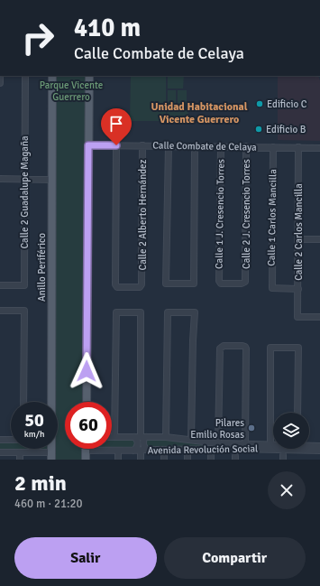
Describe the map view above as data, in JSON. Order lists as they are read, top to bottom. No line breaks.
{"streets":{"main road":["Anillo Periférico"],"street":["Calle Combate de Celaya","Calle 2 Guadalupe Magaña","Calle 1 J. Cresencio Torres","Calle 2 J. Cresencio Torres","Calle 2 Alberto Hernández","Calle 1 Carlos Mancilla","Calle 2 Carlos Mancilla","Avenida Revolución Social"]},"crossings":[["Calle Combate de Celaya","Calle 1 J. Cresencio Torres"],["Calle Combate de Celaya","Calle 2 J. Cresencio Torres"],["Calle Combate de Celaya","Calle 2 Alberto Hernández"],["Calle Combate de Celaya","Calle 1 Carlos Mancilla"],["Calle Combate de Celaya","Calle 2 Carlos Mancilla"],["Calle 1 J. Cresencio Torres","Calle 2 J. Cresencio Torres"],["Calle 1 Carlos Mancilla","Calle 2 Carlos Mancilla"]],"districts":["Unidad Habitacional Vicente Guerrero"],"parks":["Parque Vicente Guerrero"],"places":["Edificio C","Edificio B","Pilares Emilio Rosas"],"page":{"turn":["410 m","Calle Combate de Celaya"],"speed":"50 km/h","limit":"60","heading":["2 min","460 m · 21:20"],"buttons":["Salir","Compartir"]}}
